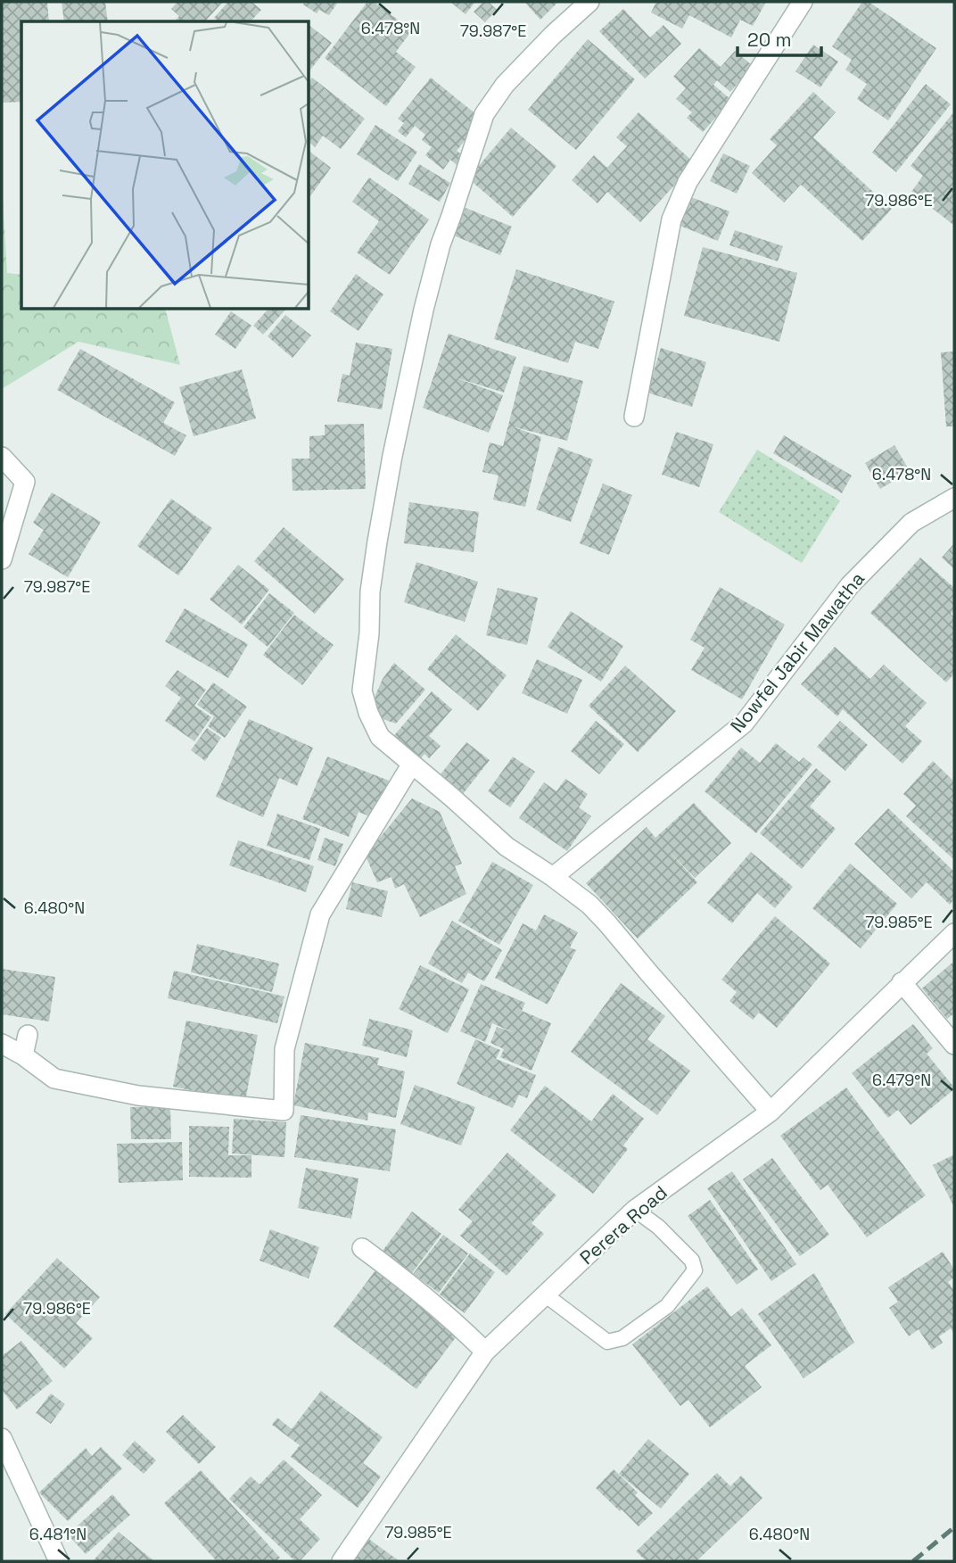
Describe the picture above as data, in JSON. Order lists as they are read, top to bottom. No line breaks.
{"streets":{"street":["Nowfel Jabir Mawatha","Perera Road"]},"scale_bar":"20 m","coordinates":["6.478°N","79.987°E","79.986°E","6.480°N","79.985°E","6.479°N","6.481°N"]}
